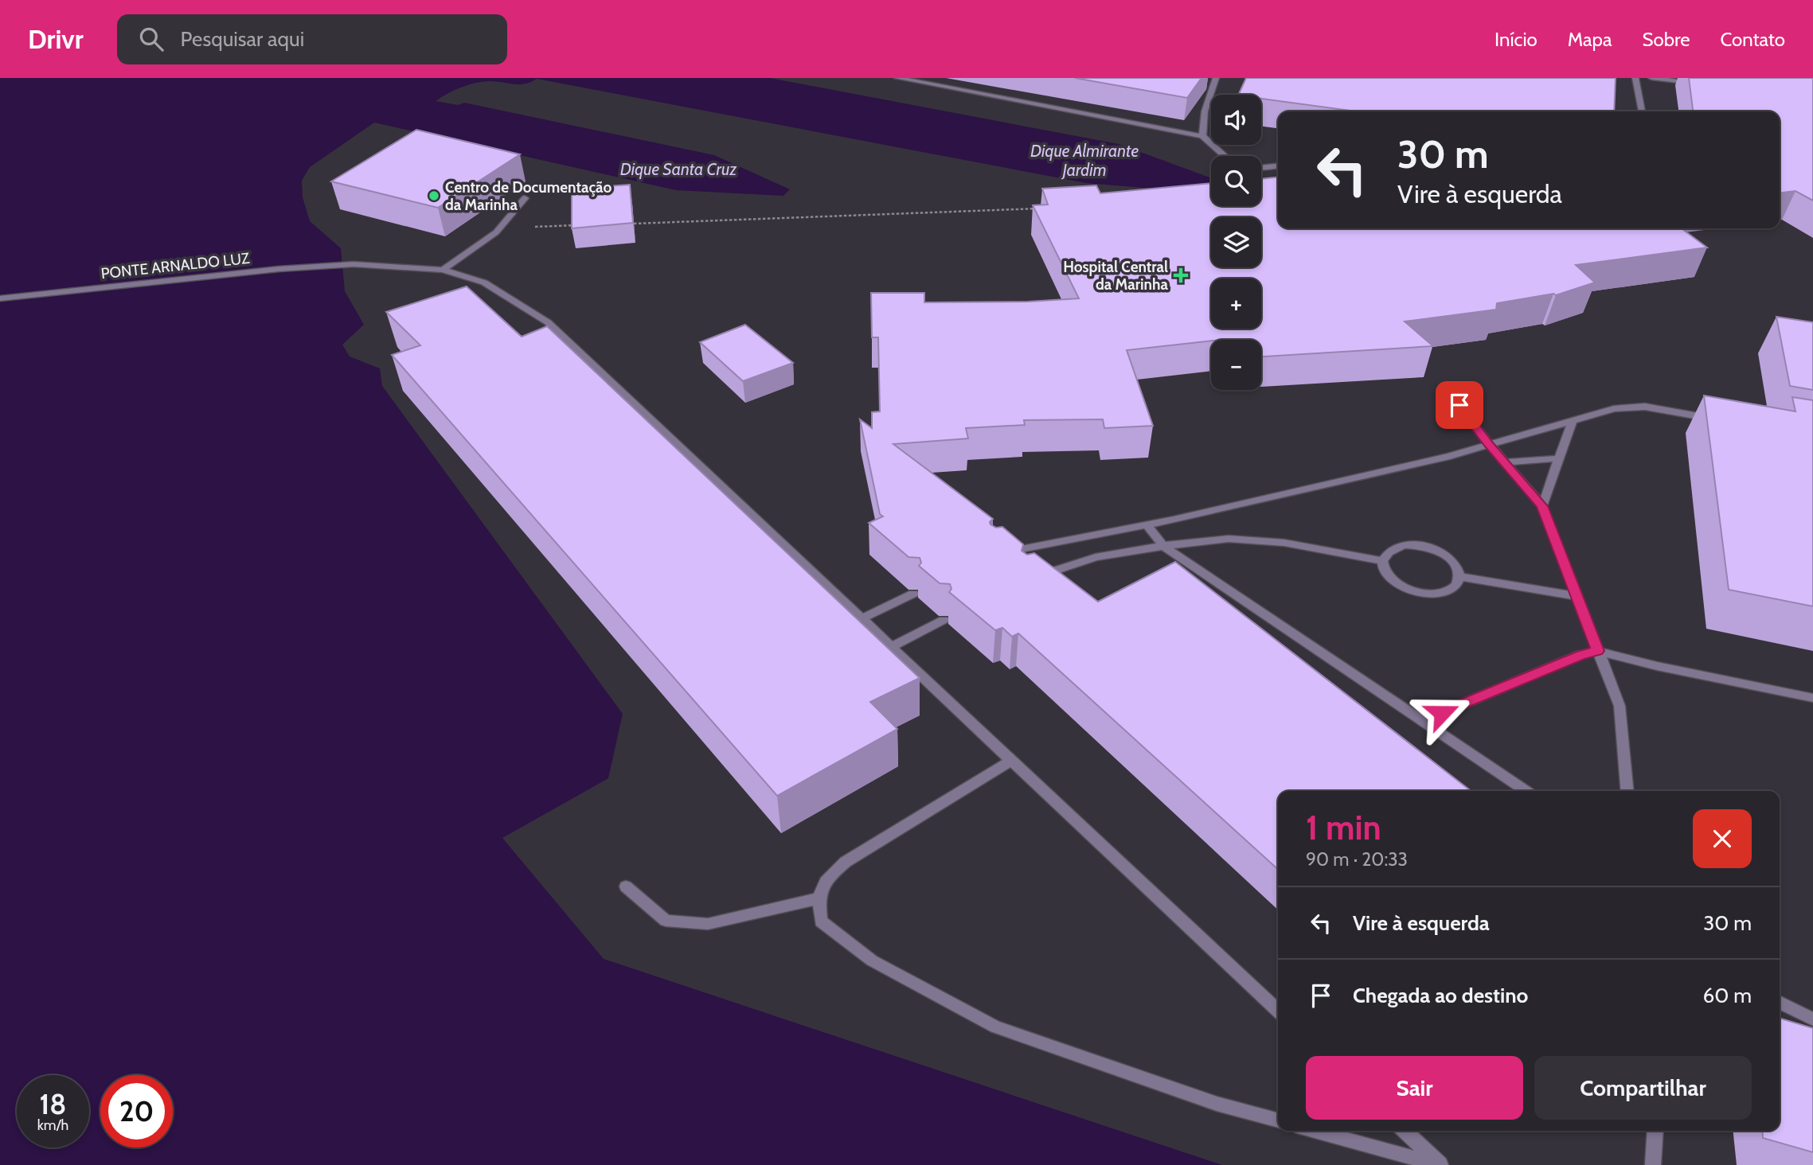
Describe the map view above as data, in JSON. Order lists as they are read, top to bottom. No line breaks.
{"streets":{"lane":["PONTE ARNALDO LUZ"]},"water":["Dique Almirante Jardim","Dique Santa Cruz"],"places":{"other":["Centro de Documentação da Marinha"],"health":["Hospital Central da Marinha"]},"page":{"header":"Drivr","search":"Pesquisar aqui","nav":["Início","Mapa","Sobre","Contato"],"map_buttons":["+","−"],"turn":["30 m","Vire à esquerda"],"heading":["1 min","90 m · 20:33"],"list":[{"name":"Vire à esquerda","value":"30 m"},{"name":"Chegada ao destino","value":"60 m"}],"buttons":["Sair","Compartilhar"],"speed":"18 km/h","limit":"20"}}
